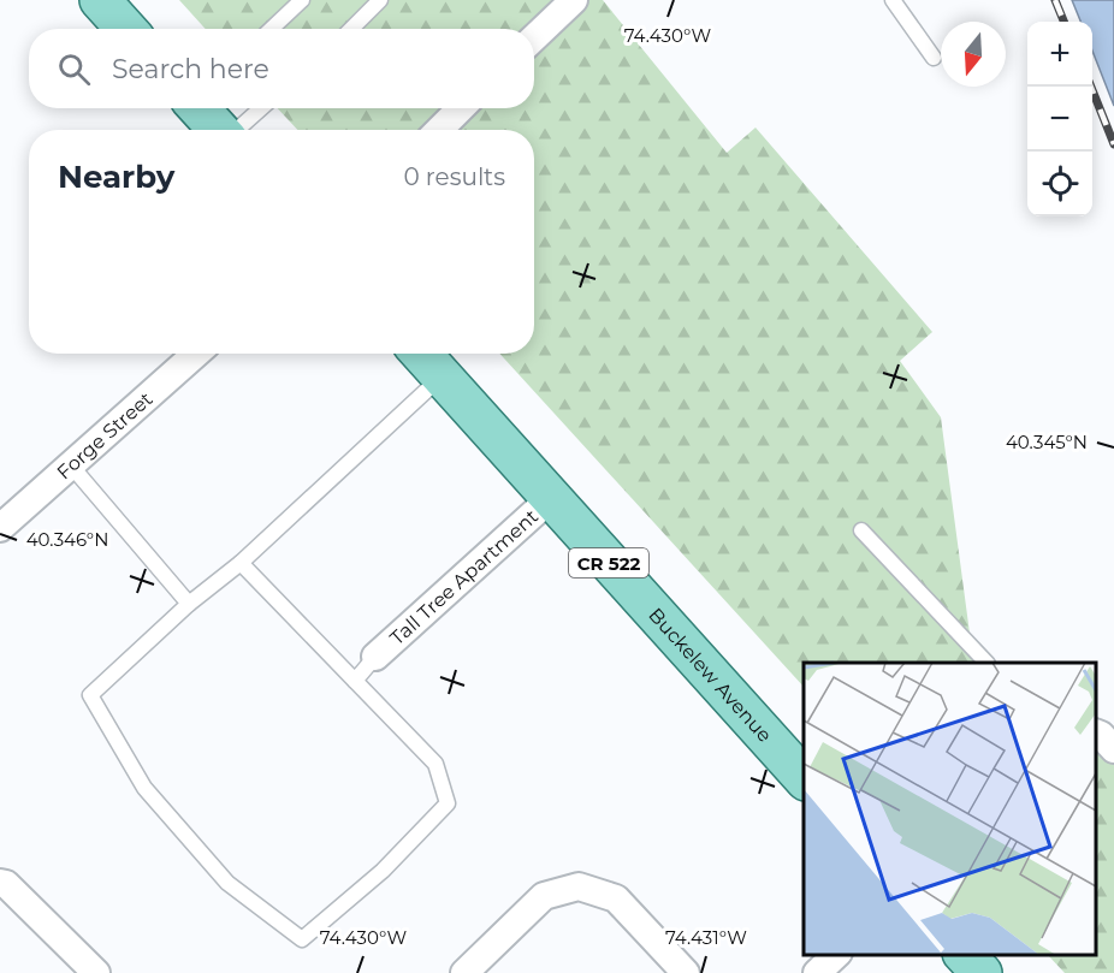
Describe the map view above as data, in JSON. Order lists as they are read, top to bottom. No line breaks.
{"streets":{"main road":["CR 522","Buckelew Avenue"],"street":["Forge Street","Tall Tree Apartment"]},"crossings":[["Tall Tree Apartment","Buckelew Avenue"]],"north":"bottom","page":{"map_buttons":["+","−"],"search":"Search here","heading":["Nearby","0 results"]},"coordinates":["74.430°W","40.345°N","40.346°N","74.431°W"]}
